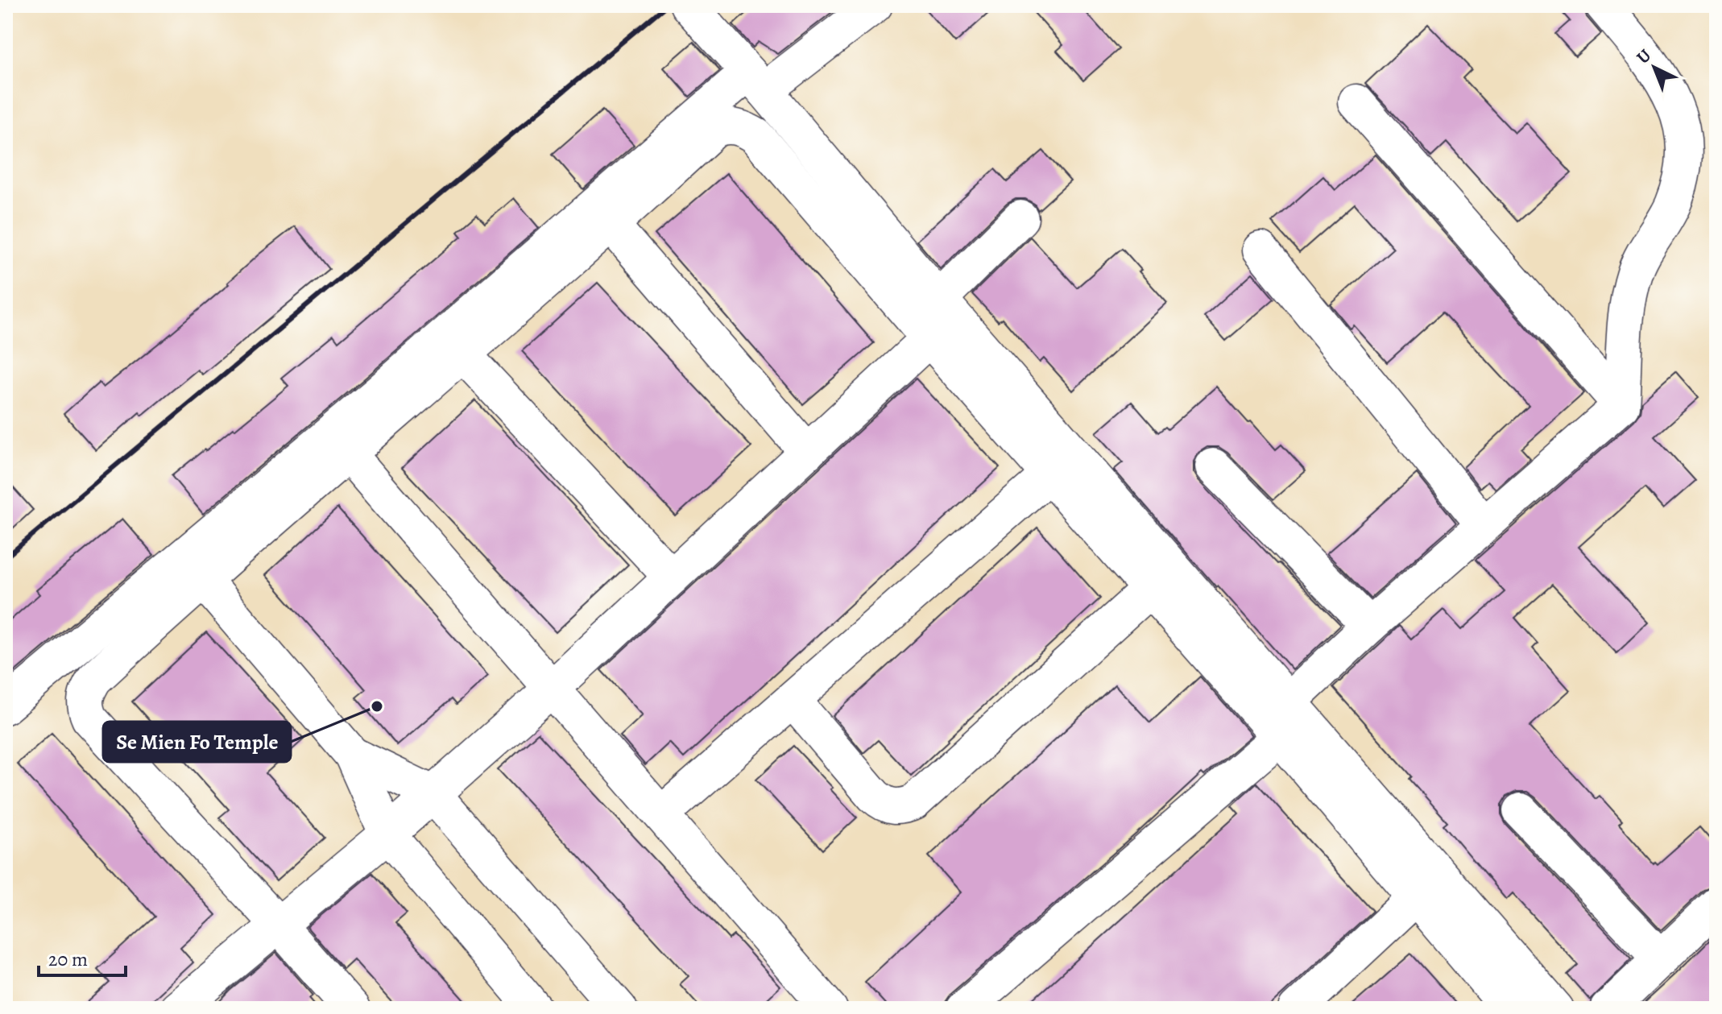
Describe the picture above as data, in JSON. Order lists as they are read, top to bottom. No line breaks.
{"places":["Se Mien Fo Temple"],"scale_bar":"20 m","north":"top left"}
